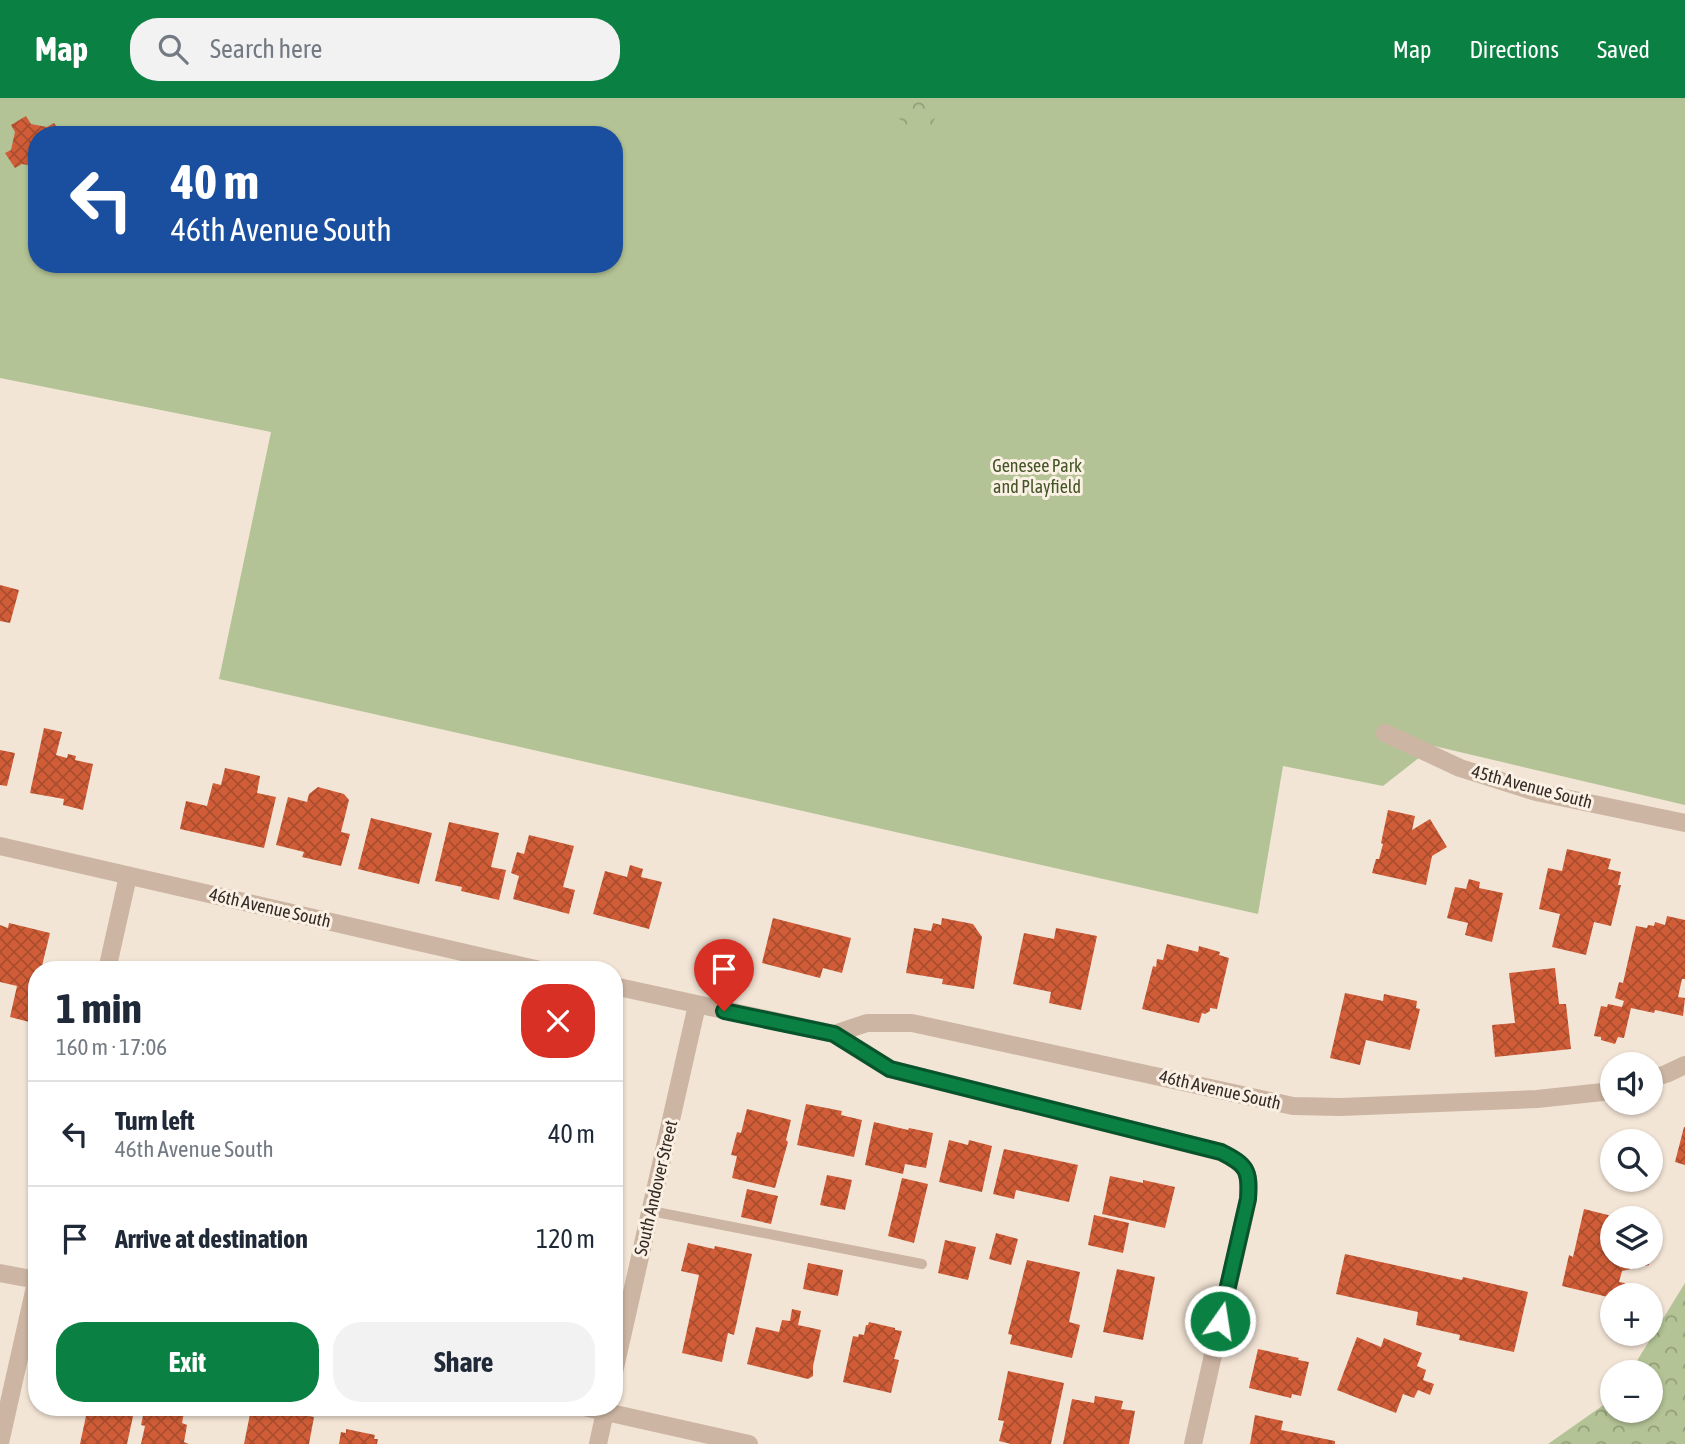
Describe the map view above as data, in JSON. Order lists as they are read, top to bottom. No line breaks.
{"streets":{"street":["45th Avenue South","46th Avenue South","South Andover Street"]},"parks":["Genesee Park and Playfield"],"page":{"header":"Map","search":"Search here","nav":["Map","Directions","Saved"],"turn":["40 m","46th Avenue South"],"heading":["1 min","160 m · 17:06"],"map_buttons":["+","−"],"list":[{"name":"Turn left","note":"46th Avenue South","value":"40 m"},{"name":"Arrive at destination","value":"120 m"}],"buttons":["Exit","Share"]}}
